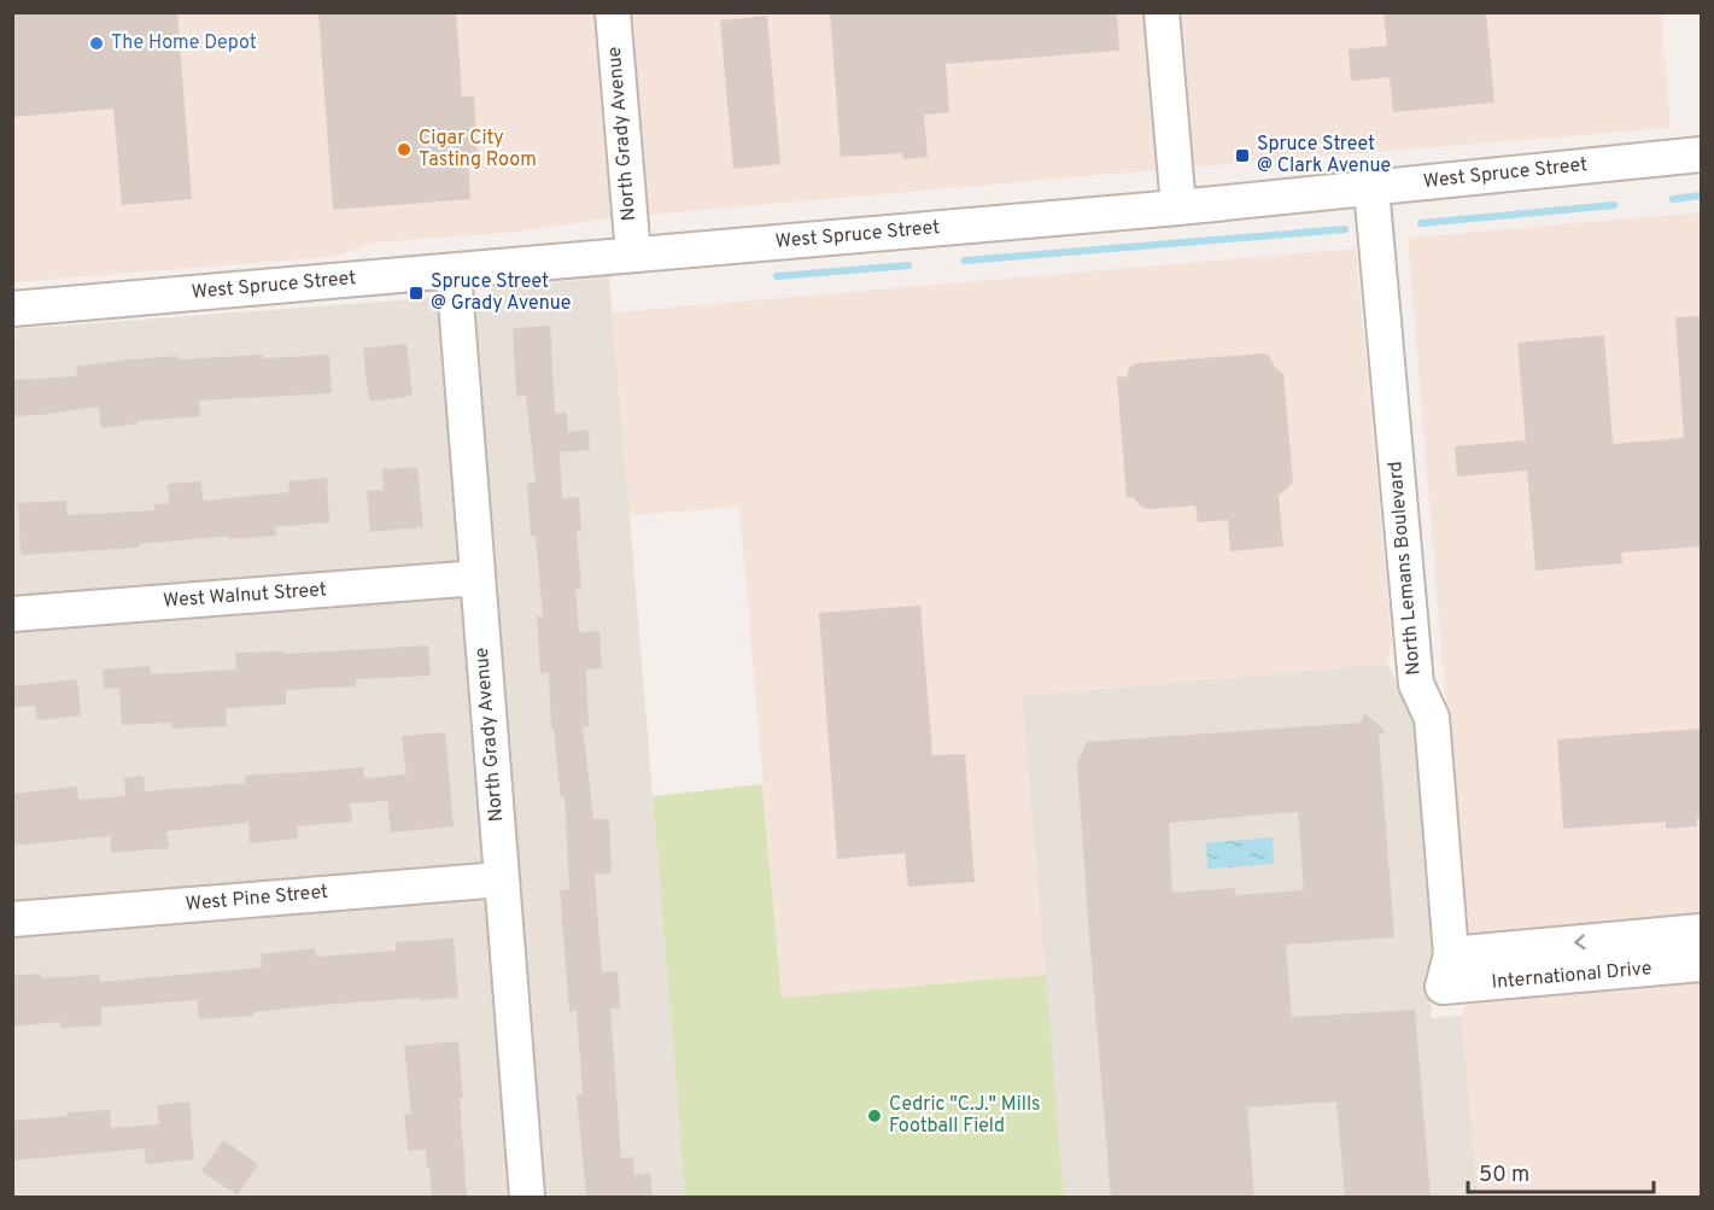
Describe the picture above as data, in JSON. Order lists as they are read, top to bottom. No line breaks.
{"streets":{"street":["North Grady Avenue","West Spruce Street","North Lemans Boulevard","West Walnut Street","West Pine Street","International Drive"]},"crossings":[["North Grady Avenue","West Spruce Street"],["North Grady Avenue","West Walnut Street"],["North Grady Avenue","West Pine Street"],["West Spruce Street","North Lemans Boulevard"],["North Lemans Boulevard","International Drive"]],"places":{"other":["The Home Depot","Cigar City Tasting Room","Cedric \"C.J.\" Mills Football Field"],"transit":["Spruce Street @ Clark Avenue","Spruce Street @ Grady Avenue"]},"scale_bar":"50 m"}
